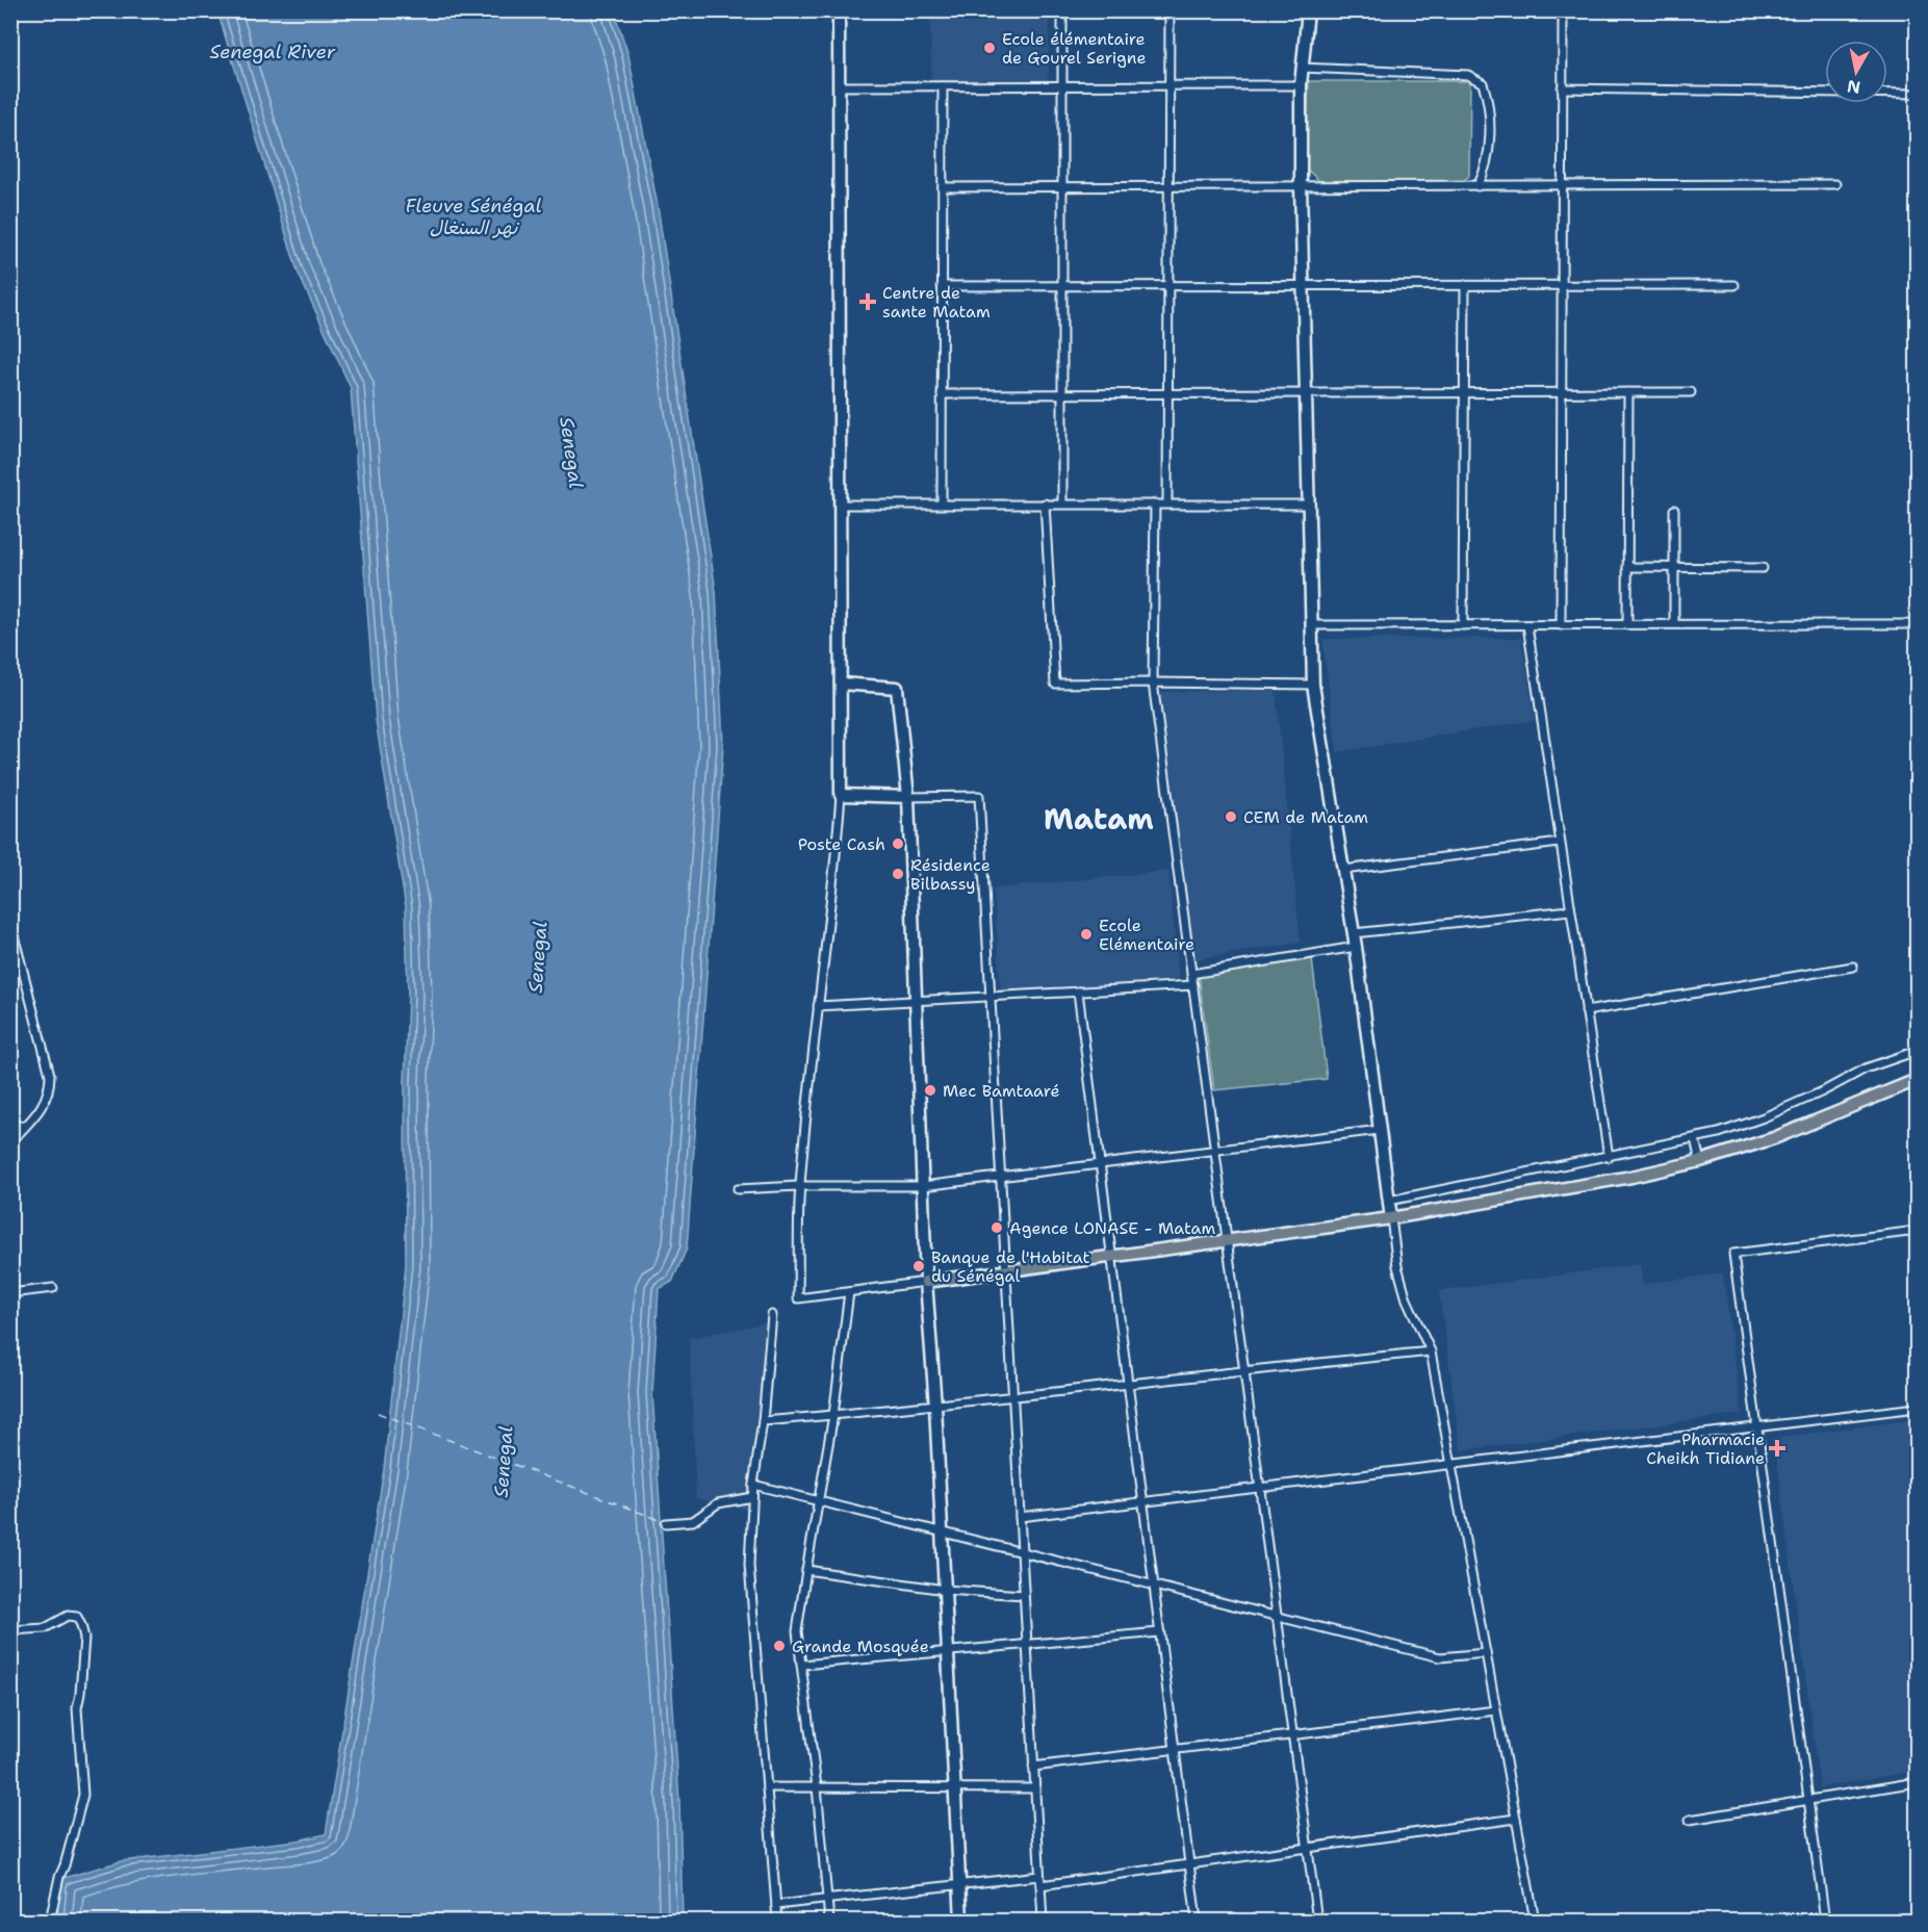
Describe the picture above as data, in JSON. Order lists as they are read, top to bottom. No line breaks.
{"districts":["Matam"],"water":["Senegal River","Fleuve Sénégal نهر السنغال","Senegal"],"places":{"other":["Ecole élémentaire de Gourel Serigne","CEM de Matam","Poste Cash","Résidence Bilbassy","Ecole Elémentaire","Mec Bamtaaré","Agence LONASE - Matam","Banque de l'Habitat du Sénégal","Grande Mosquée"],"health":["Centre de sante Matam","Pharmacie Cheikh Tidiane"]},"north":"bottom"}
